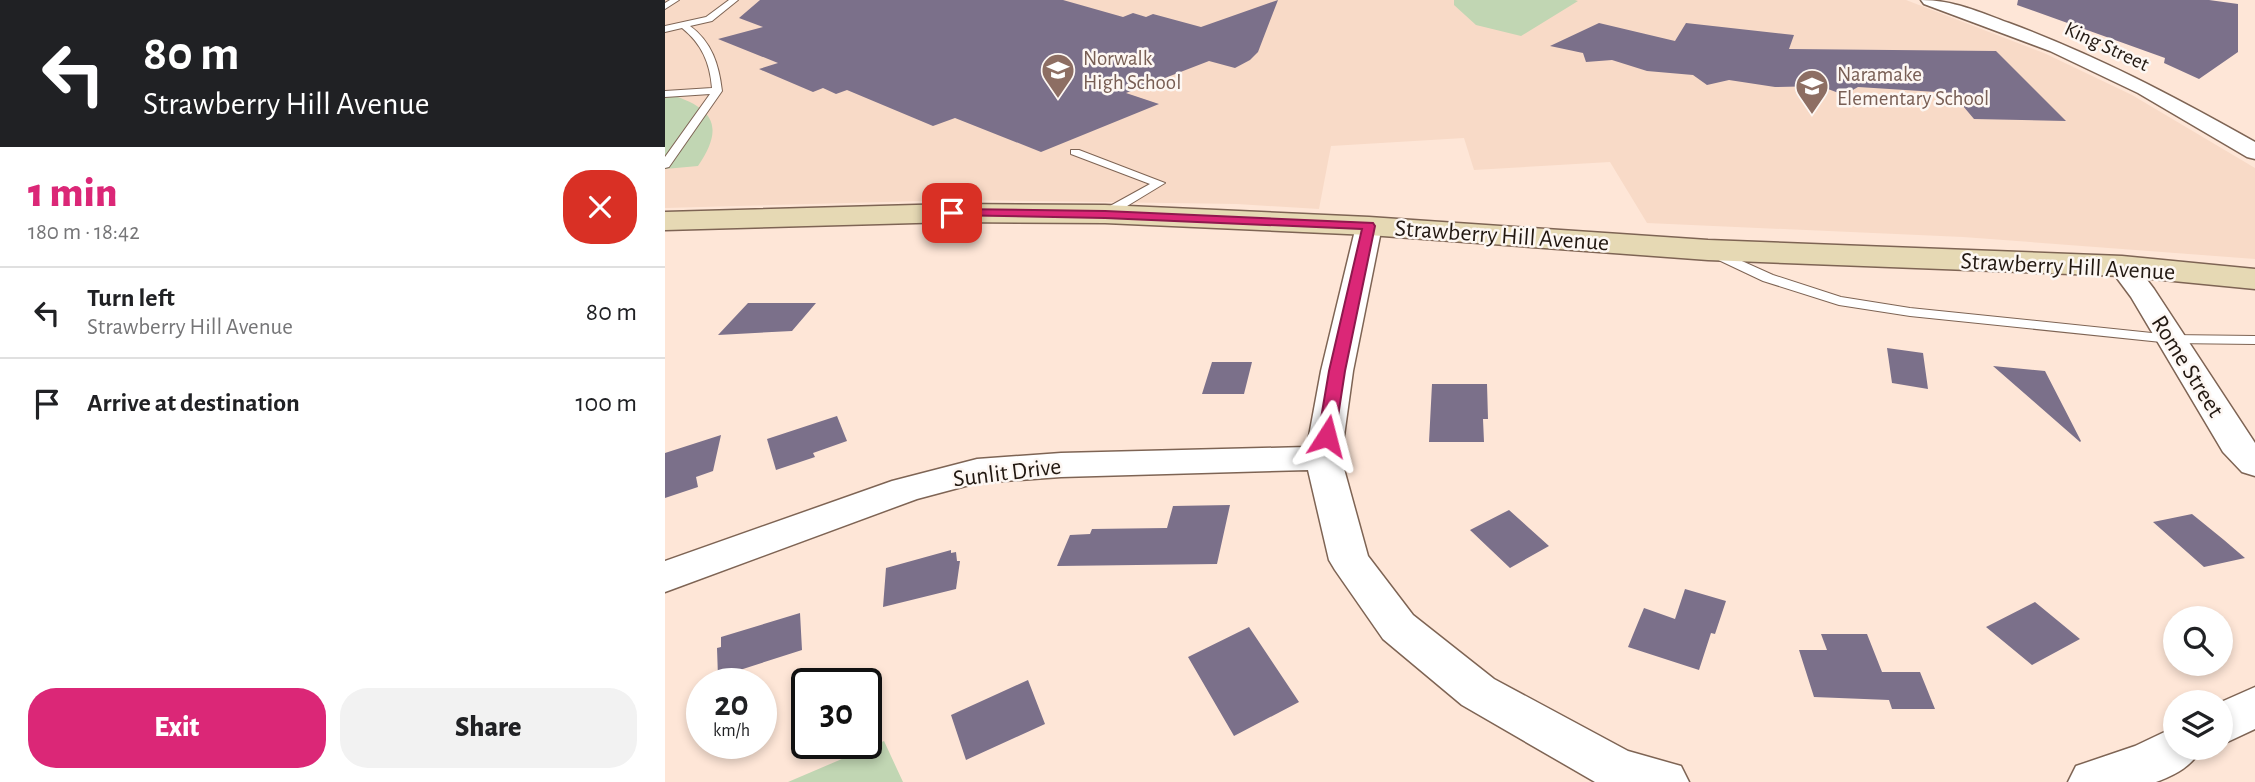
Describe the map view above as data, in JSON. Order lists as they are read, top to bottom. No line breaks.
{"streets":{"main road":["Strawberry Hill Avenue"],"street":["King Street","Rome Street","Sunlit Drive"]},"crossings":[["Strawberry Hill Avenue","Rome Street"]],"places":{"school or university":["Norwalk High School","Naramake Elementary School"]},"page":{"turn":["80 m","Strawberry Hill Avenue"],"heading":["1 min","180 m · 18:42"],"list":[{"name":"Turn left","note":"Strawberry Hill Avenue","value":"80 m"},{"name":"Arrive at destination","value":"100 m"}],"speed":"20 km/h","limit":"30","buttons":["Exit","Share"]}}
